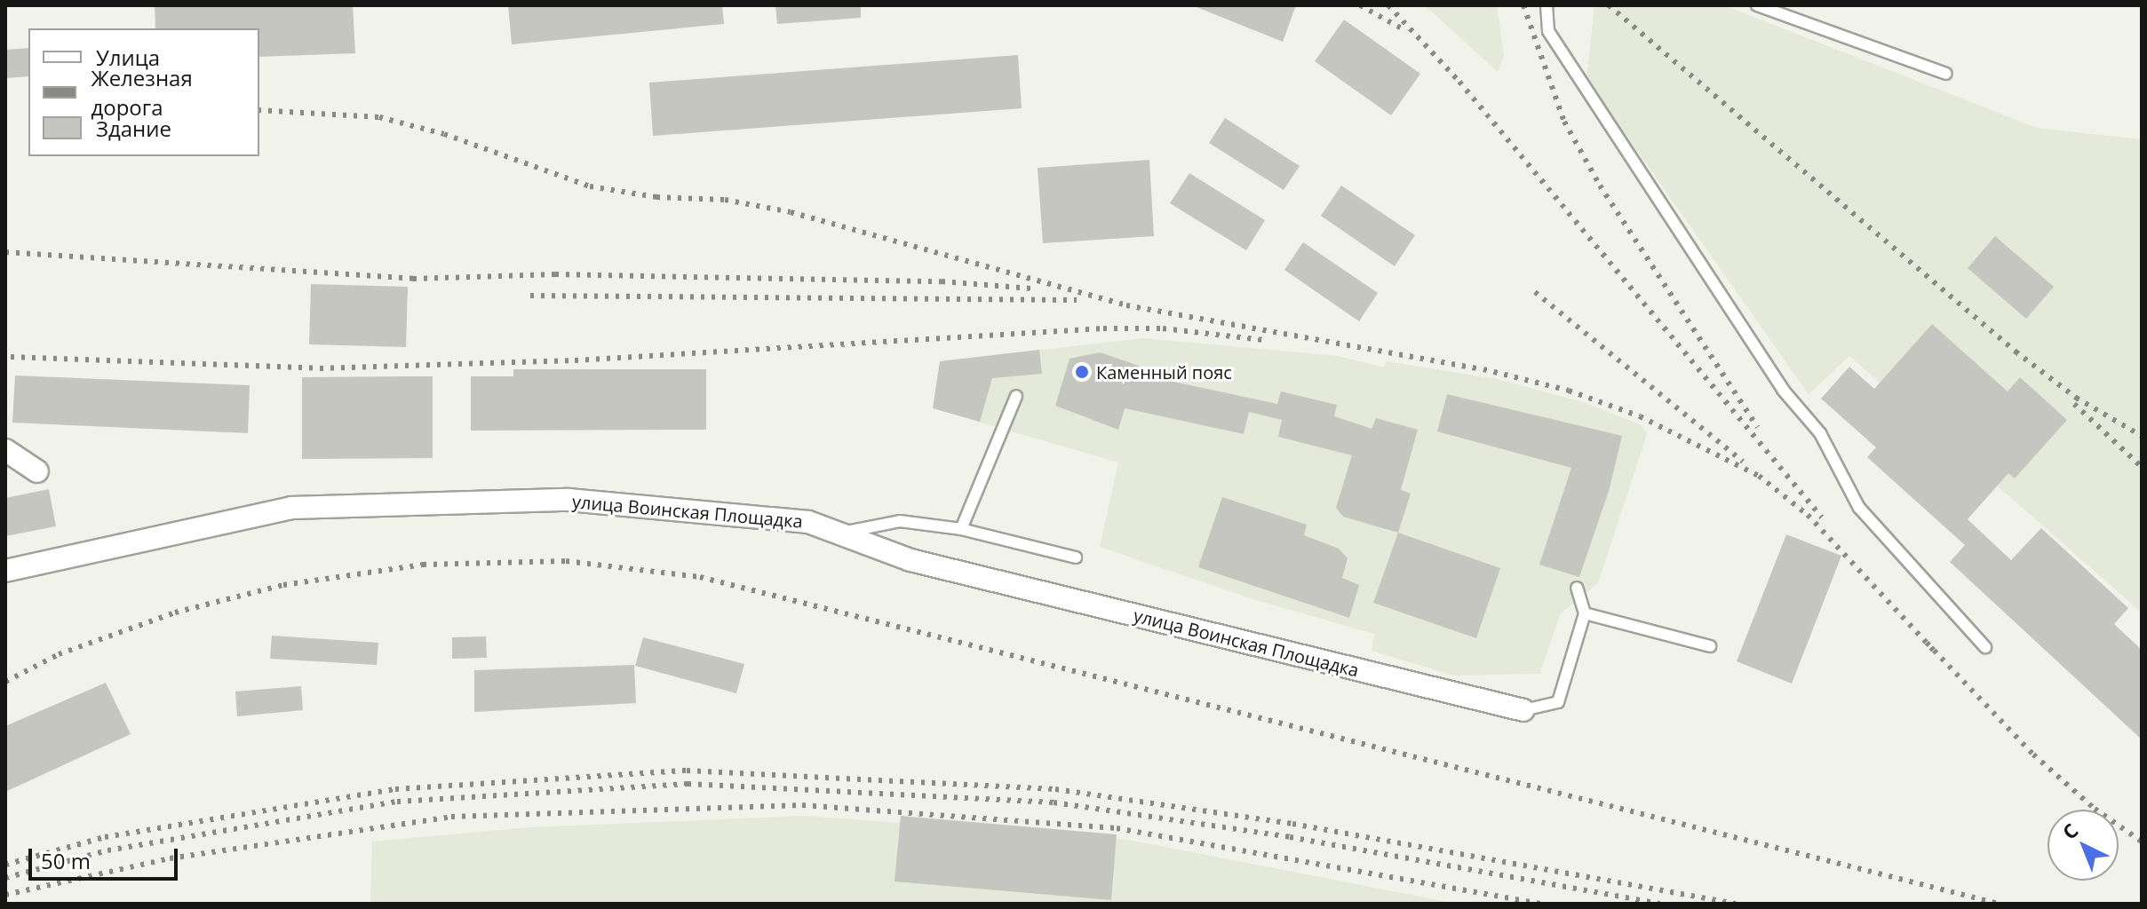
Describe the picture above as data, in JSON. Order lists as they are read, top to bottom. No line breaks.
{"streets":{"street":["улица Воинская Площадка"]},"places":["Каменный пояс"],"legend":["Улица","Железная дорога","Здание"],"scale_bar":"50 m","north":"top left"}
